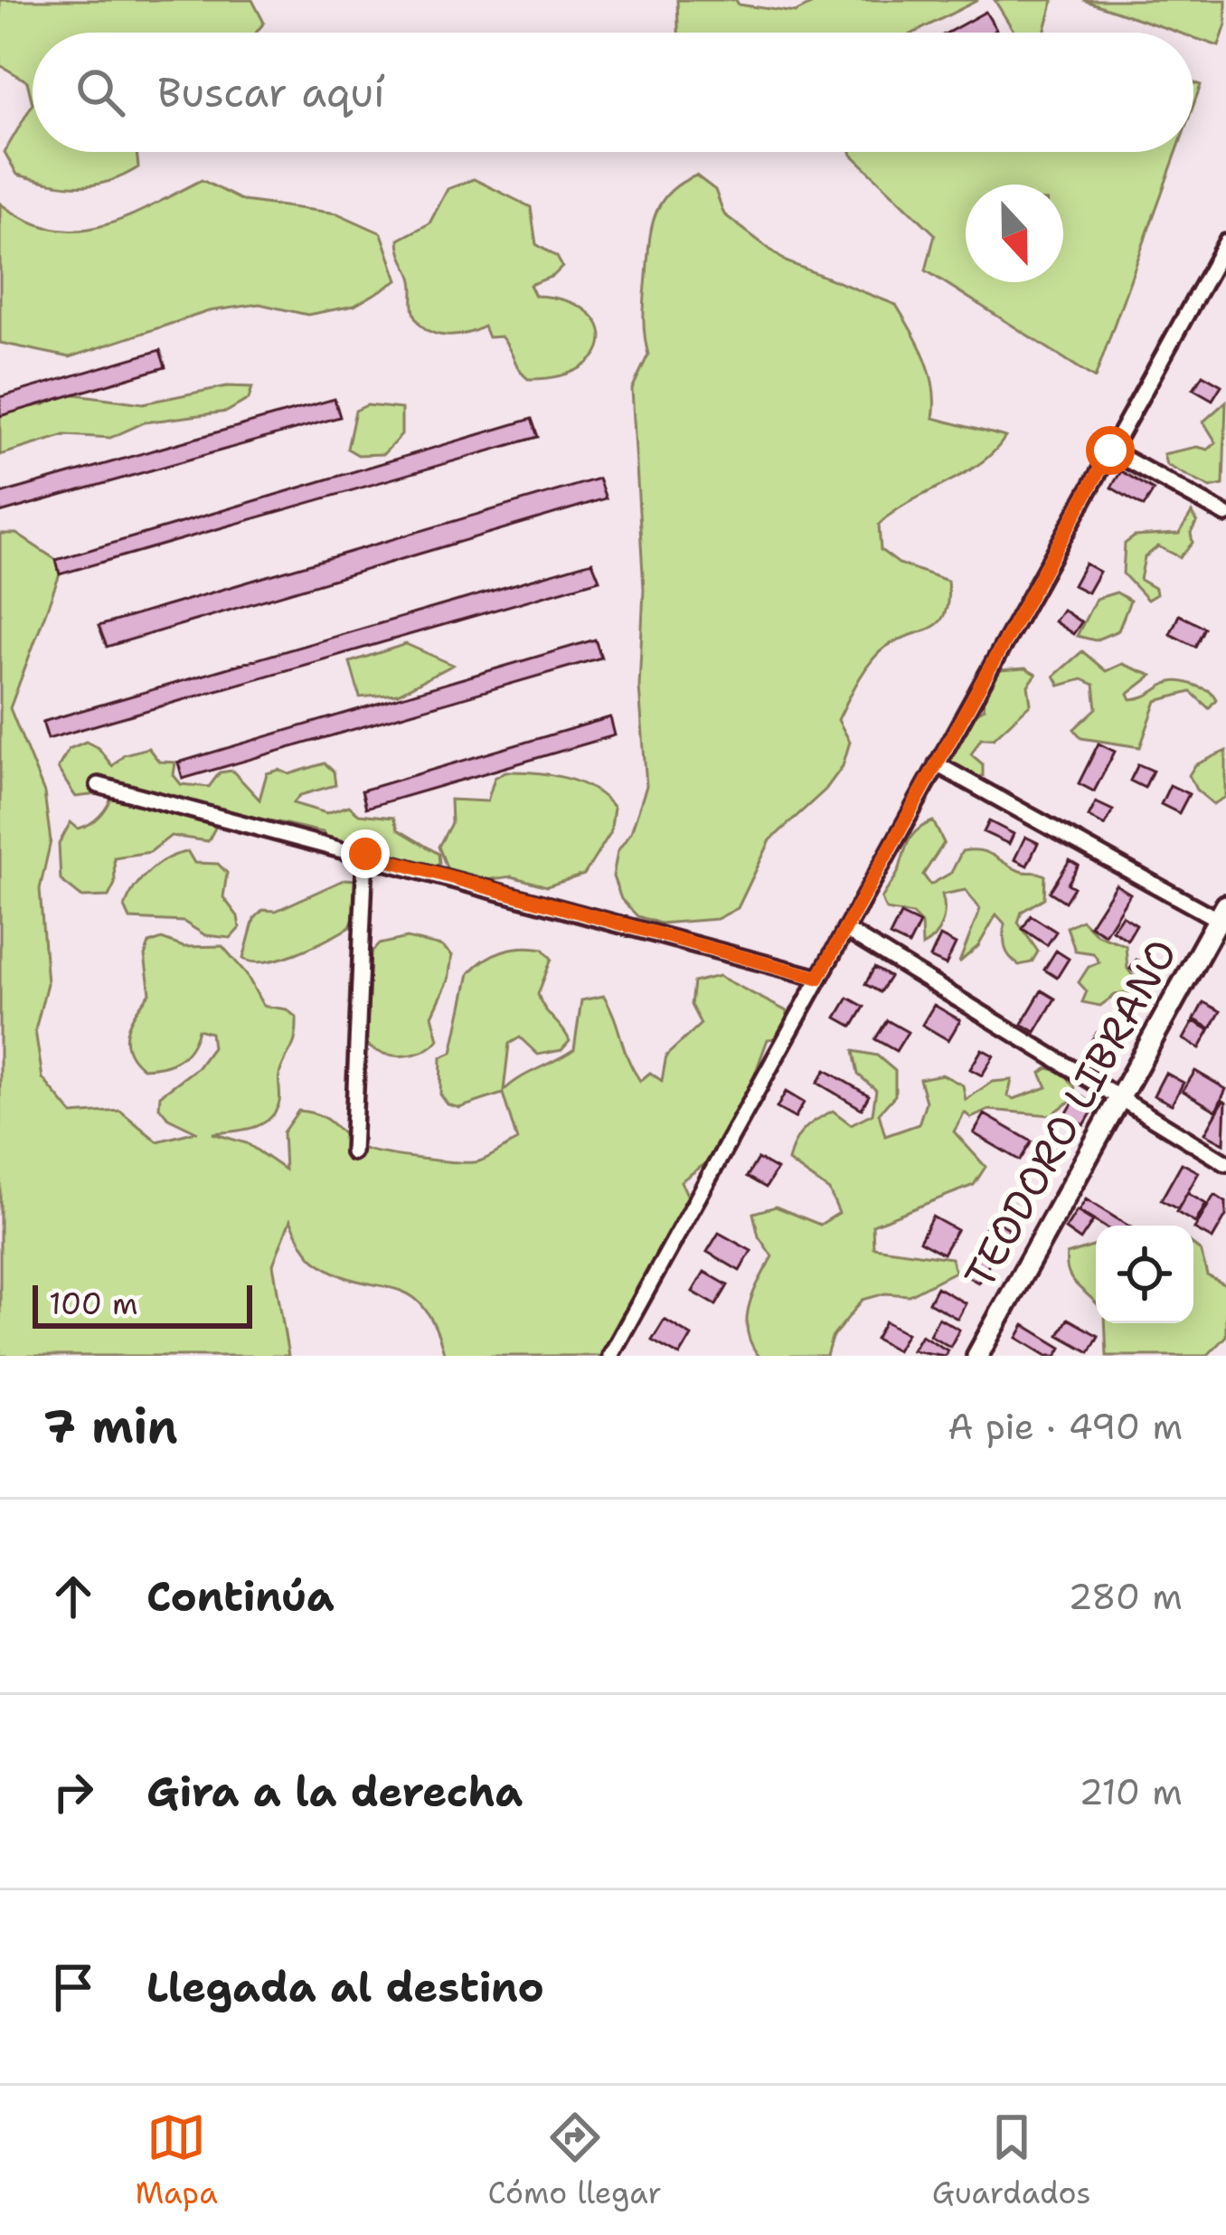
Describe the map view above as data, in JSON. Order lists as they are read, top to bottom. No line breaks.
{"streets":{"main road":["TEODORO LIBRANO"]},"scale_bar":"100 m","north":"bottom","page":{"search":"Buscar aquí","scale":"100 m","heading":["7 min","A pie · 490 m"],"list":[["Continúa","280 m"],["Gira a la derecha","210 m"],"Llegada al destino"],"nav":["Mapa","Cómo llegar","Guardados"]}}
